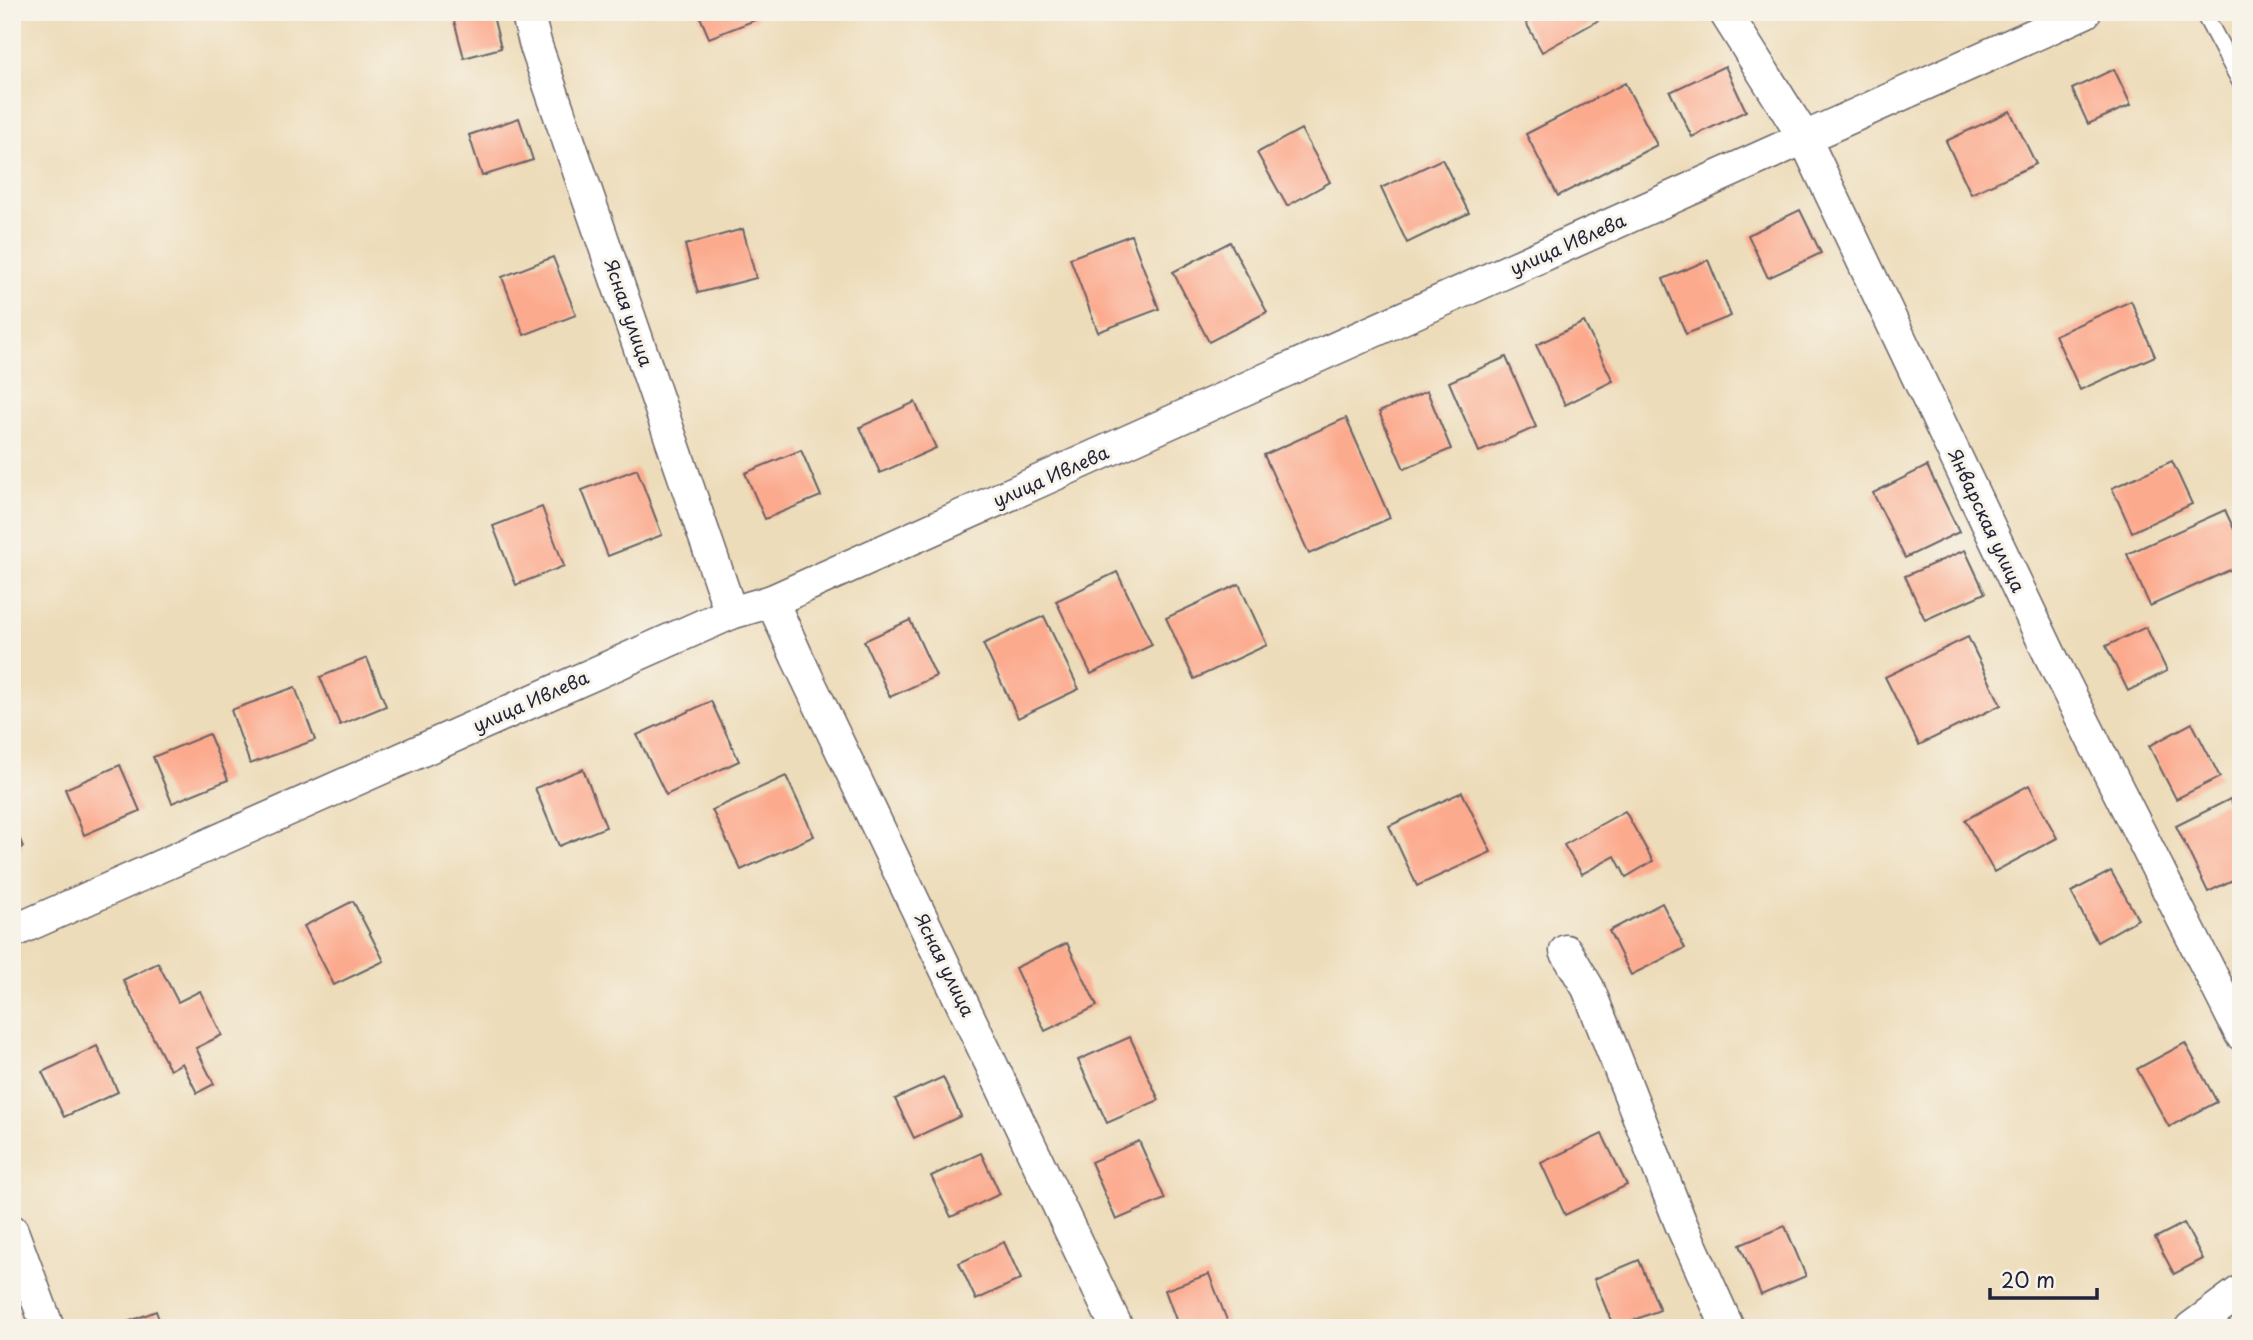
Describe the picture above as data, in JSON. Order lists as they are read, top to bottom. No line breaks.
{"streets":{"street":["улица Ивлева","Ясная улица","Январская улица"]},"crossings":[["улица Ивлева","Ясная улица"],["улица Ивлева","Январская улица"]],"scale_bar":"20 m"}
